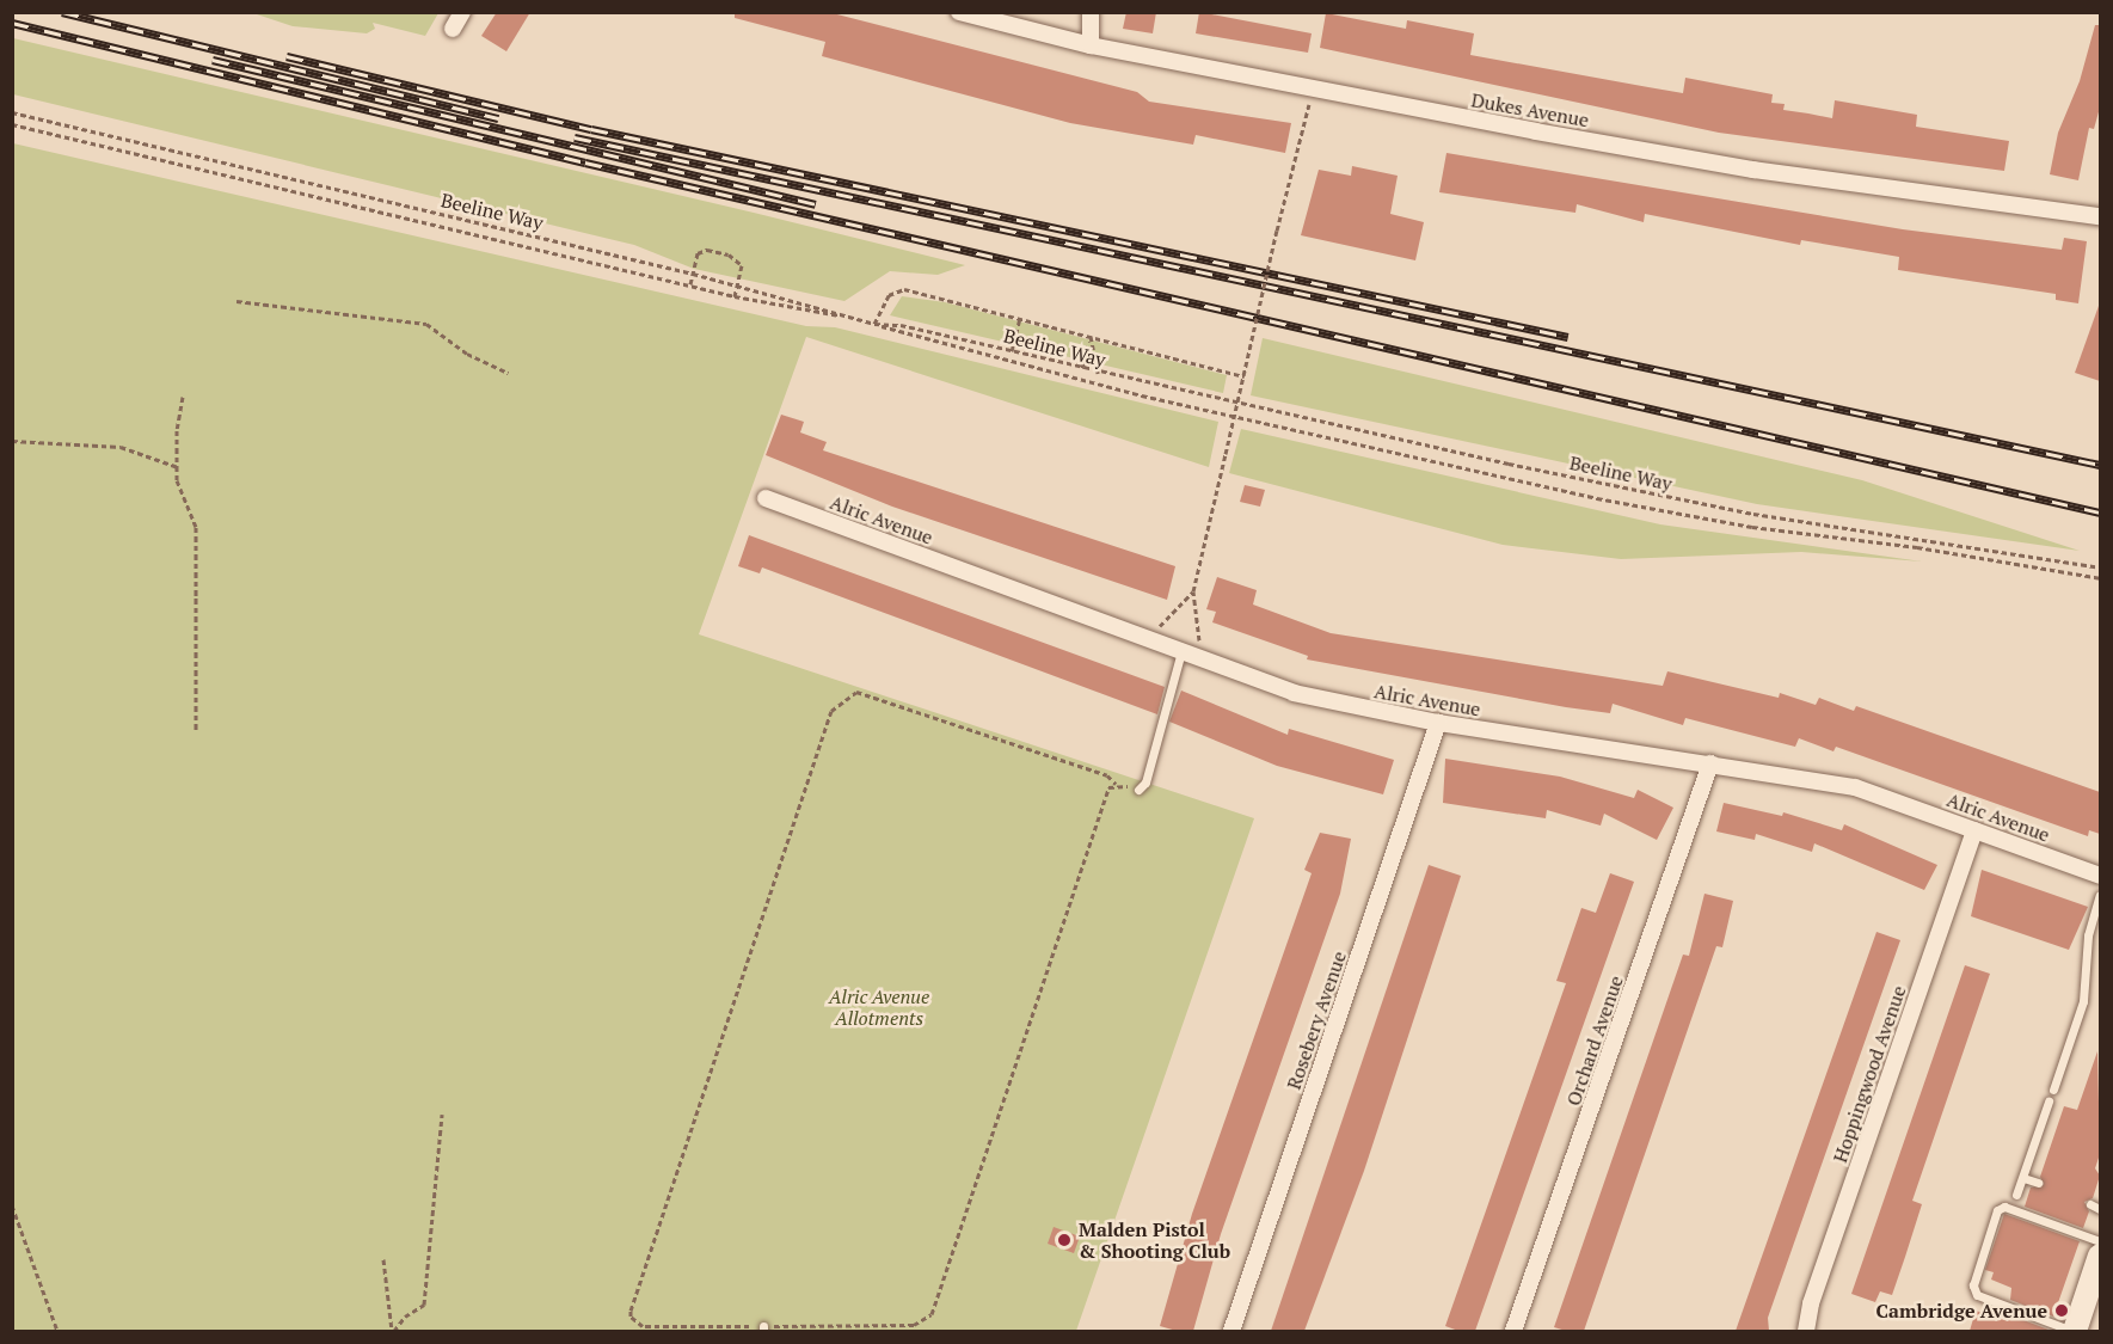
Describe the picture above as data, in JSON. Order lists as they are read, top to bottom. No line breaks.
{"streets":{"street":["Dukes Avenue","Alric Avenue","Rosebery Avenue","Orchard Avenue","Hoppingwood Avenue"],"path":["Beeline Way"]},"crossings":[["Alric Avenue","Rosebery Avenue"],["Alric Avenue","Orchard Avenue"],["Alric Avenue","Hoppingwood Avenue"]],"parks":["Alric Avenue Allotments"],"places":["Malden Pistol & Shooting Club","Cambridge Avenue"]}
